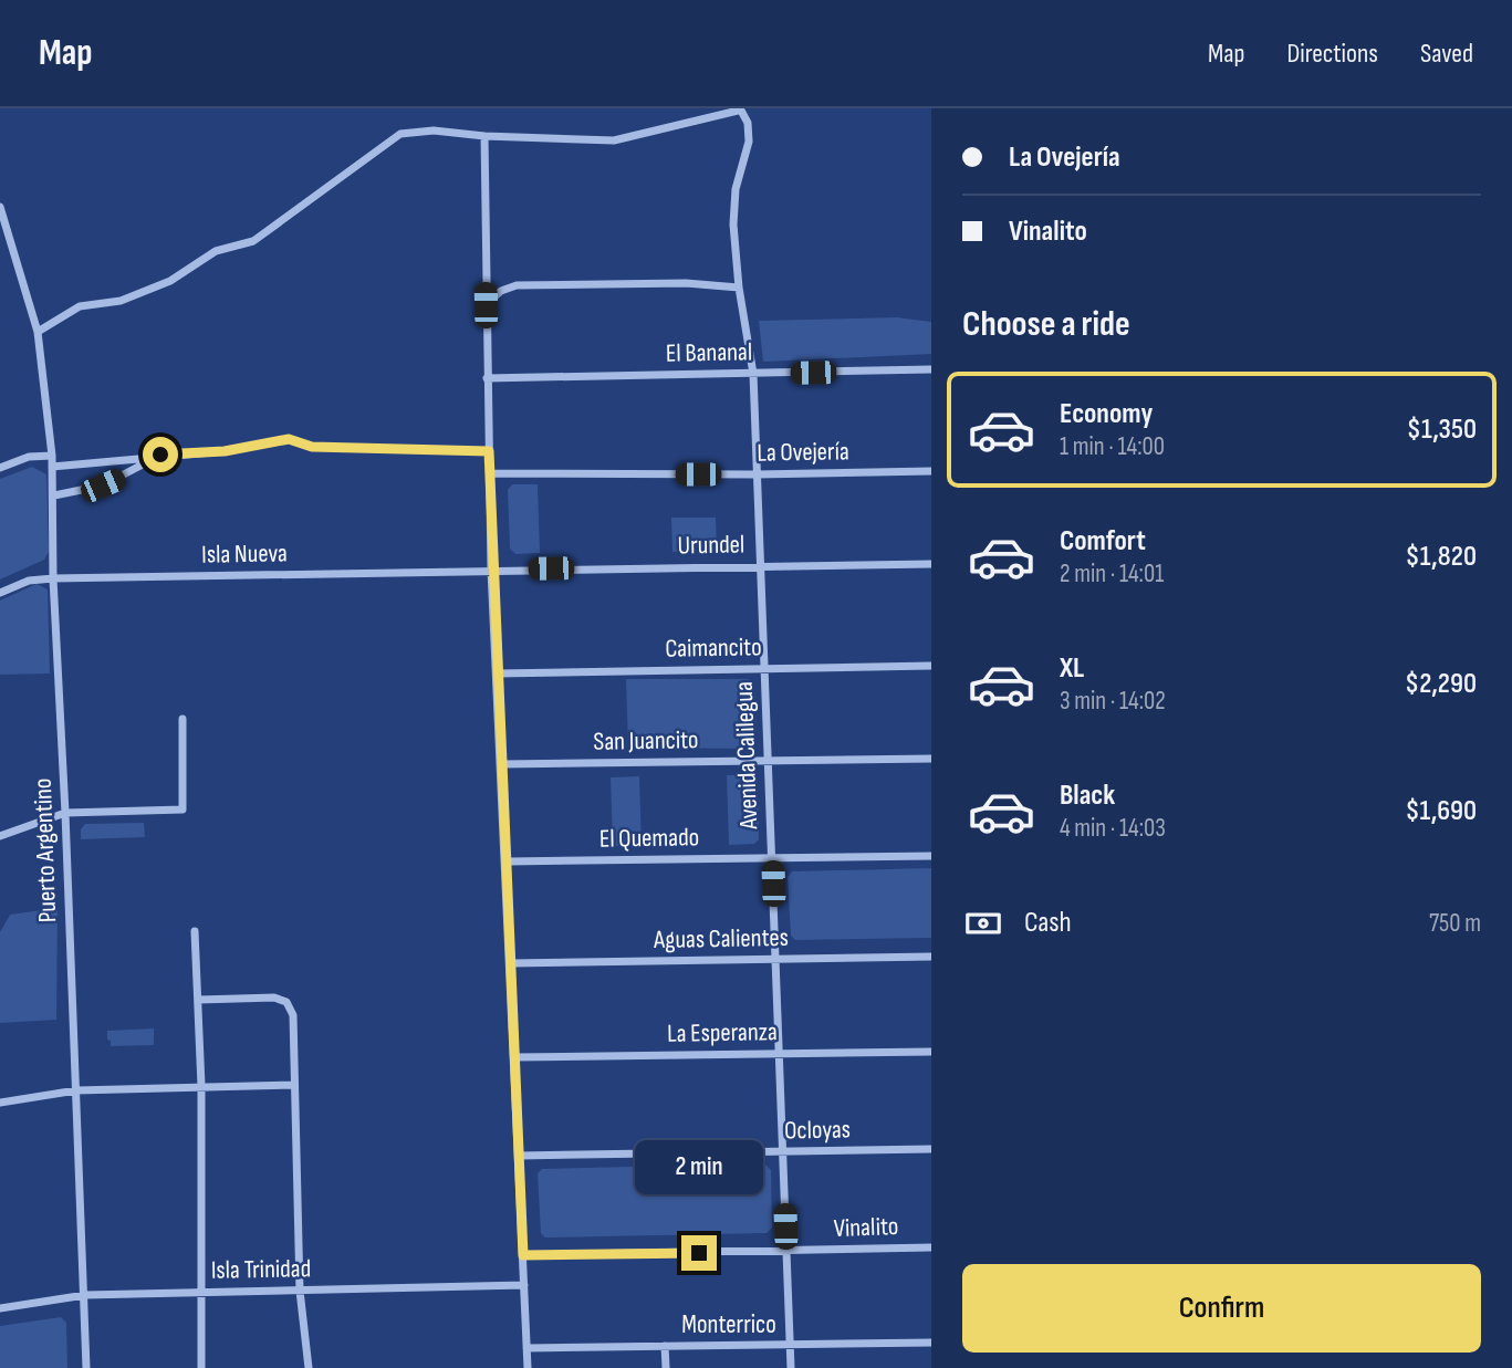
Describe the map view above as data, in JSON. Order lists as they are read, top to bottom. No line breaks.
{"streets":{"street":["El Bananal","La Ovejería","Urundel","Isla Nueva","Caimancito","San Juancito","Avenida Calilegua","El Quemado","Puerto Argentino","Aguas Calientes","La Esperanza","Ocloyas","Vinalito","Isla Trinidad","Monterrico"]},"crossings":[["El Bananal","Avenida Calilegua"],["La Ovejería","Avenida Calilegua"],["Urundel","Isla Nueva"],["Urundel","Avenida Calilegua"],["Isla Nueva","Puerto Argentino"],["Caimancito","Avenida Calilegua"],["San Juancito","Avenida Calilegua"],["Avenida Calilegua","El Quemado"],["Avenida Calilegua","Aguas Calientes"],["Avenida Calilegua","La Esperanza"],["Avenida Calilegua","Ocloyas"],["Avenida Calilegua","Vinalito"],["Avenida Calilegua","Monterrico"],["Puerto Argentino","Isla Trinidad"]],"page":{"header":"Map","nav":["Map","Directions","Saved"],"banner":["La Ovejería","Vinalito"],"heading":"Choose a ride","list":[{"name":"Economy","note":"1 min · 14:00","value":"$1,350"},{"name":"Comfort","note":"2 min · 14:01","value":"$1,820"},{"name":"XL","note":"3 min · 14:02","value":"$2,290"},{"name":"Black","note":"4 min · 14:03","value":"$1,690"}],"pay":["Cash","750 m"],"bubble":"2 min","buttons":"Confirm"}}
